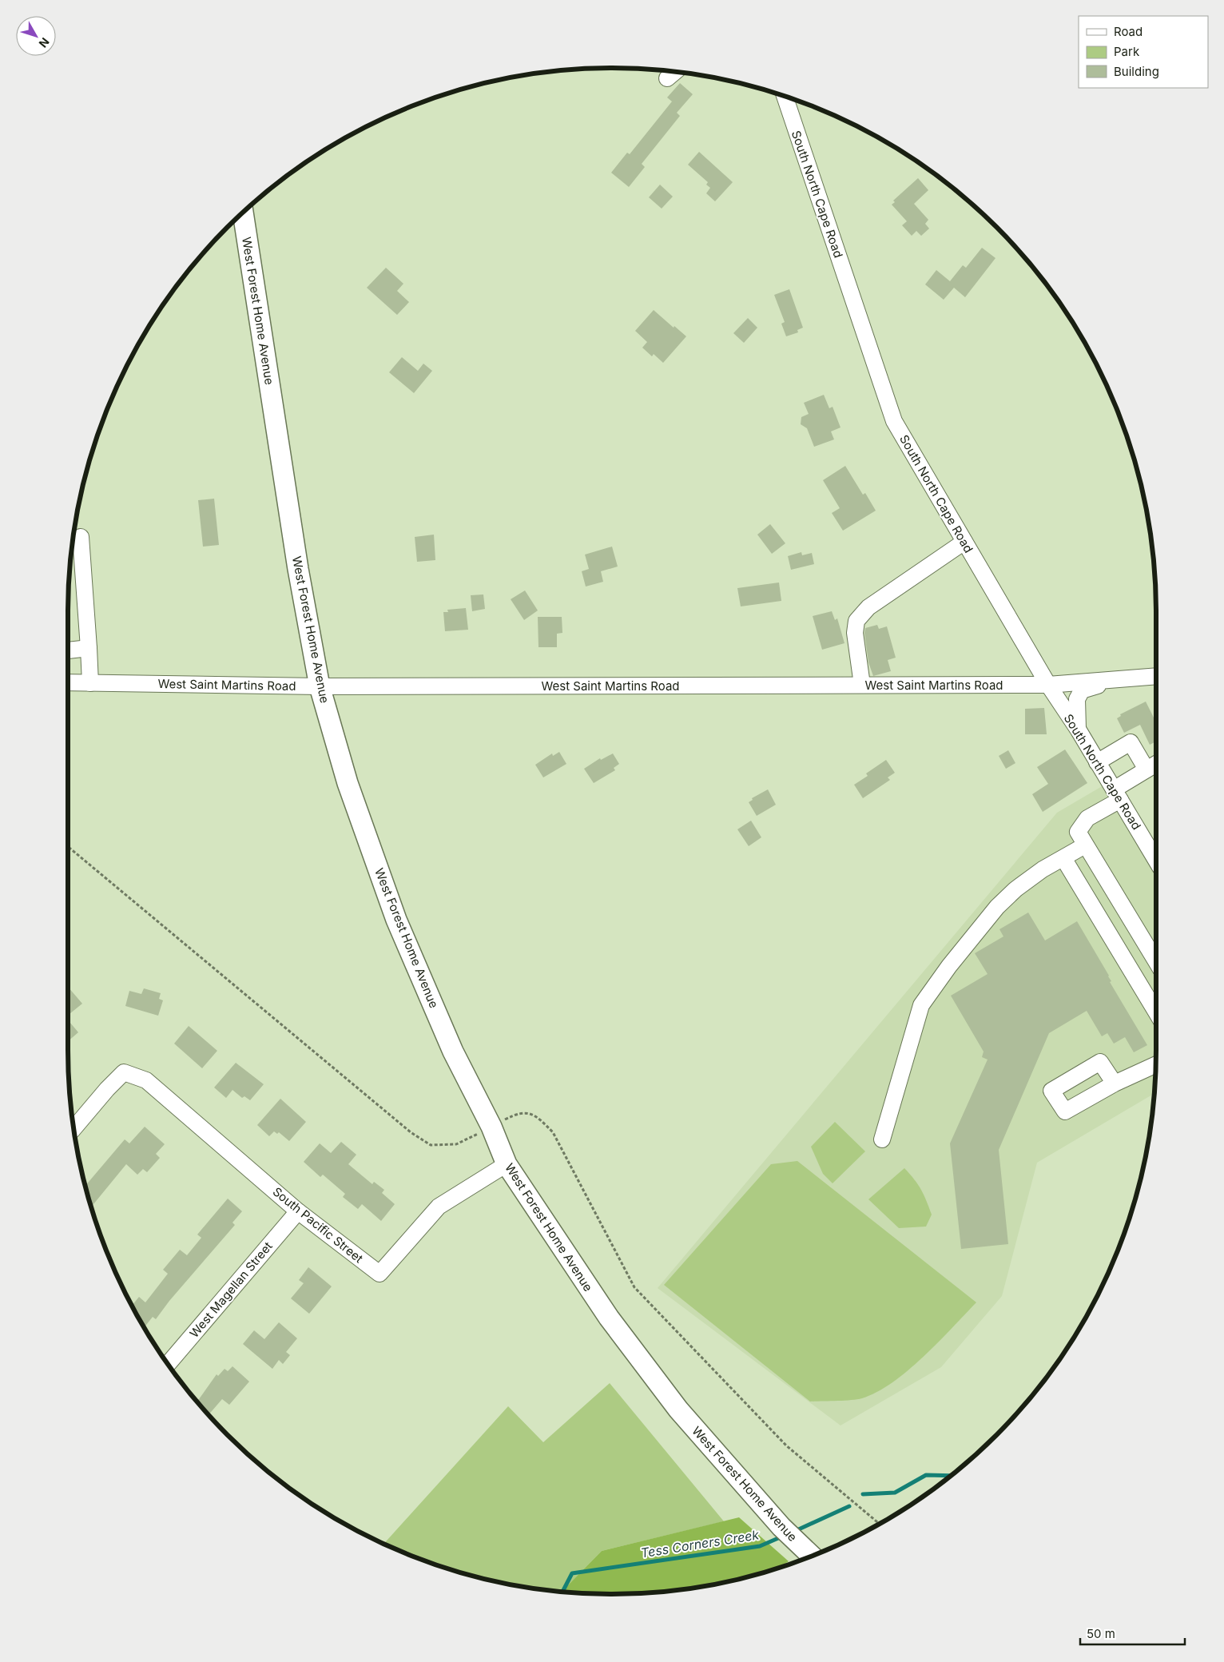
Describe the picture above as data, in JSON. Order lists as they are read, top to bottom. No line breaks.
{"streets":{"main road":["West Forest Home Avenue"],"street":["South North Cape Road","West Saint Martins Road","South Pacific Street","West Magellan Street"]},"crossings":[["South North Cape Road","West Saint Martins Road"],["West Forest Home Avenue","West Saint Martins Road"],["West Forest Home Avenue","South Pacific Street"],["South Pacific Street","West Magellan Street"]],"water":["Tess Corners Creek"],"legend":["Road","Park","Building"],"scale_bar":"50 m","north":"bottom right"}
